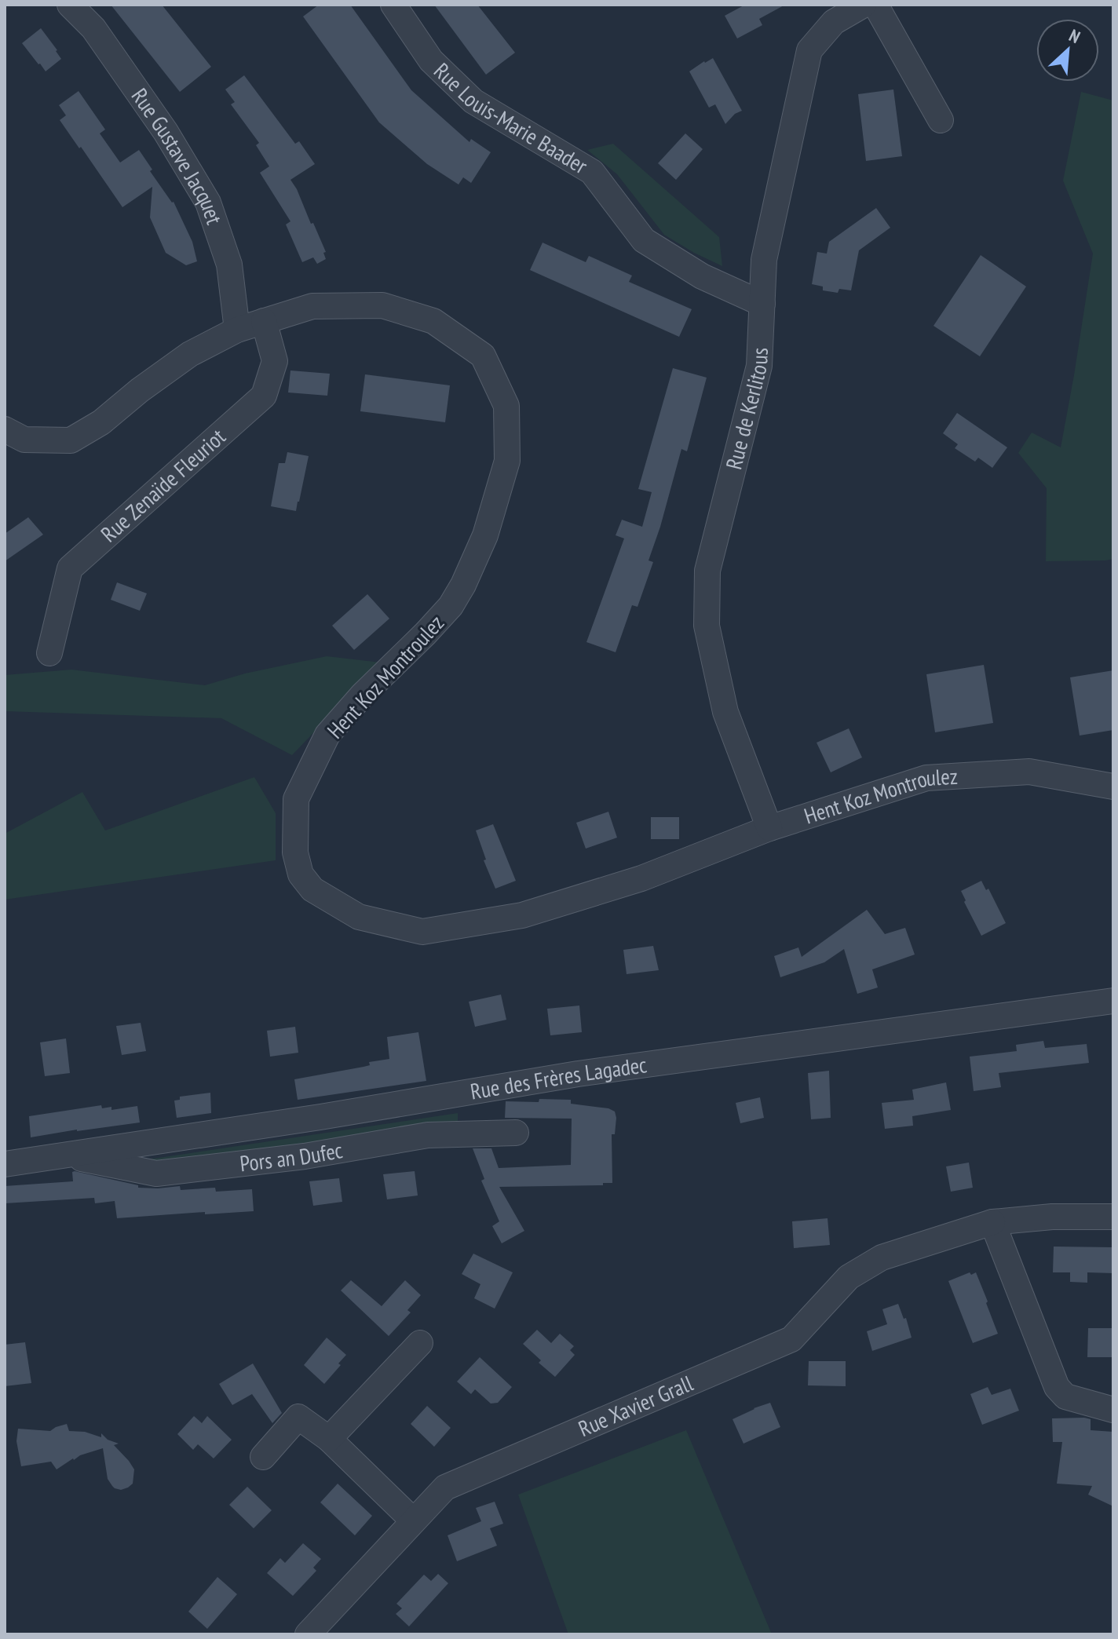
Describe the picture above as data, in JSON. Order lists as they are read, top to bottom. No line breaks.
{"streets":{"street":["Rue Louis-Marie Baader","Rue Gustave Jacquet","Rue de Kerlitous","Rue Zenaïde Fleuriot","Hent Koz Montroulez","Rue des Frères Lagadec","Pors an Dufec","Rue Xavier Grall"]},"crossings":[["Rue Louis-Marie Baader","Rue de Kerlitous"],["Rue Gustave Jacquet","Hent Koz Montroulez"],["Rue de Kerlitous","Hent Koz Montroulez"],["Rue Zenaïde Fleuriot","Hent Koz Montroulez"],["Rue des Frères Lagadec","Pors an Dufec"]],"north":"top right"}
